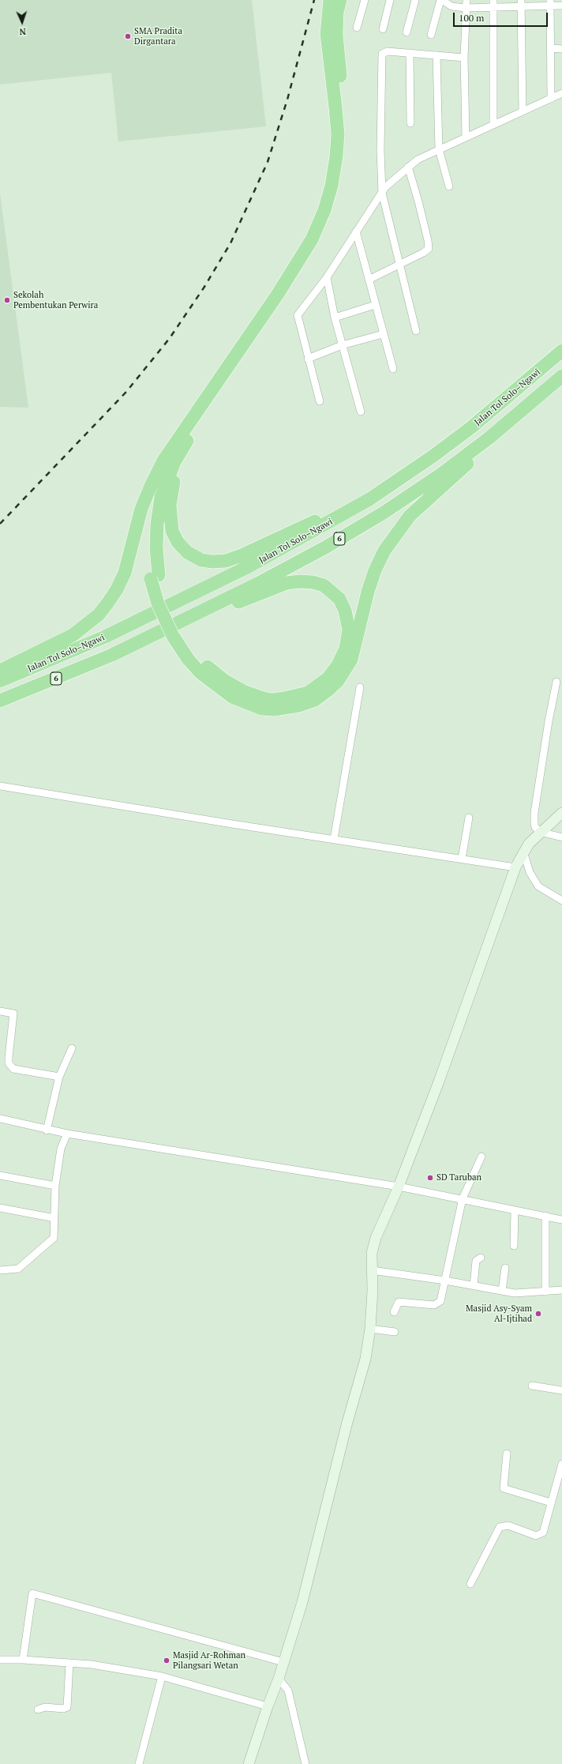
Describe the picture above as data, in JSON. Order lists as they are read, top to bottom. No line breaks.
{"streets":{"highway":["Jalan Tol Solo–Ngawi","6"]},"places":["SMA Pradita Dirgantara","Sekolah Pembentukan Perwira","SD Taruban","Masjid Asy-Syam Al-Ijtihad","Masjid Ar-Rohman Pilangsari Wetan"],"scale_bar":"100 m","north":"bottom"}
